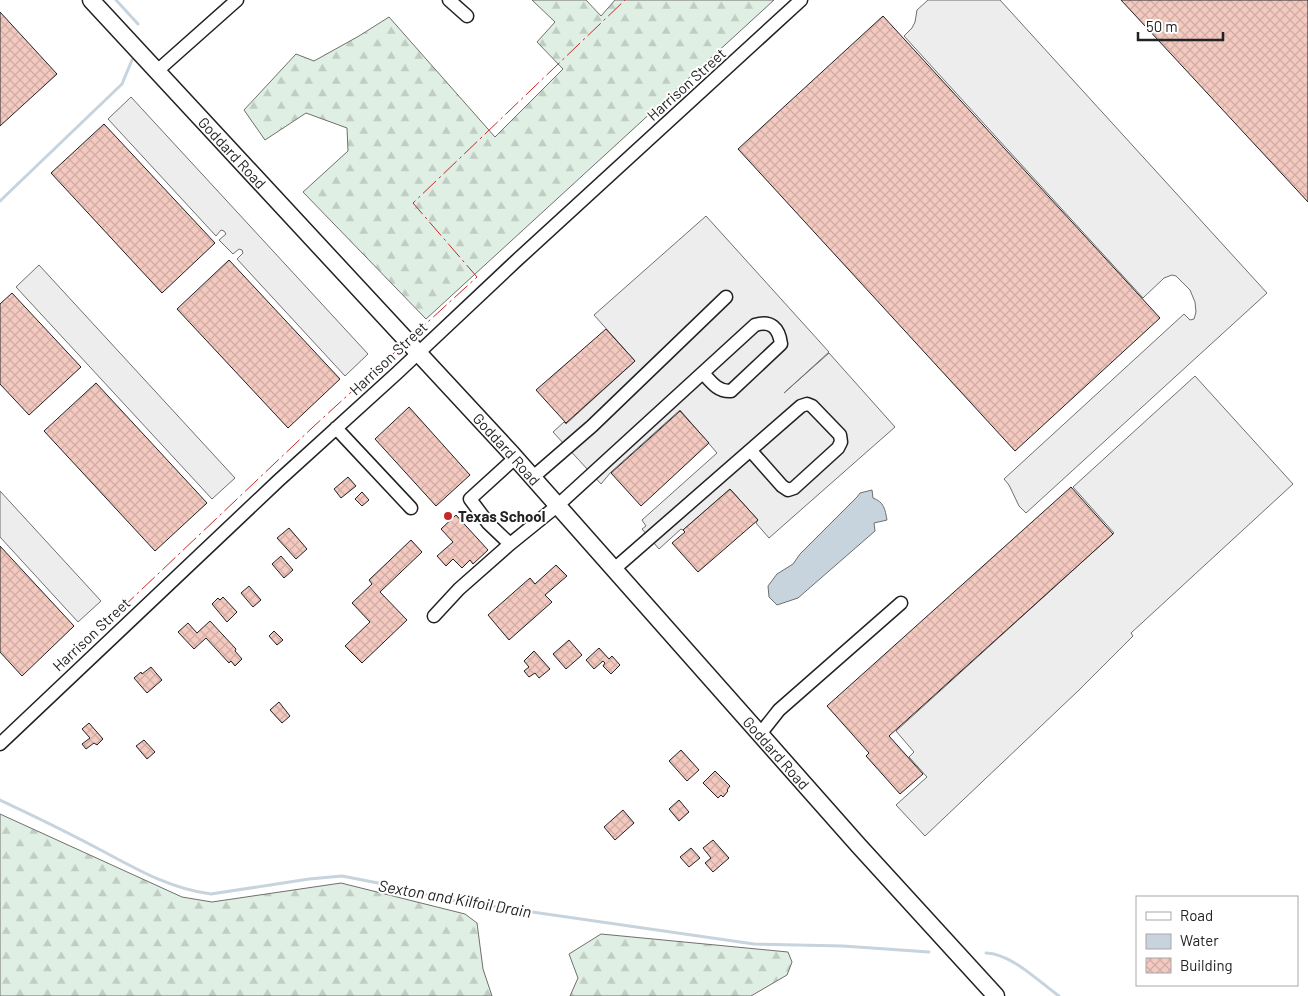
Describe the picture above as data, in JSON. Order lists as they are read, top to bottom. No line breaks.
{"streets":{"main road":["Goddard Road"],"street":["Harrison Street"]},"crossings":[["Harrison Street","Goddard Road"]],"water":["Sexton and Kilfoil Drain"],"places":["Texas School"],"legend":["Road","Water","Building"],"scale_bar":"50 m"}
